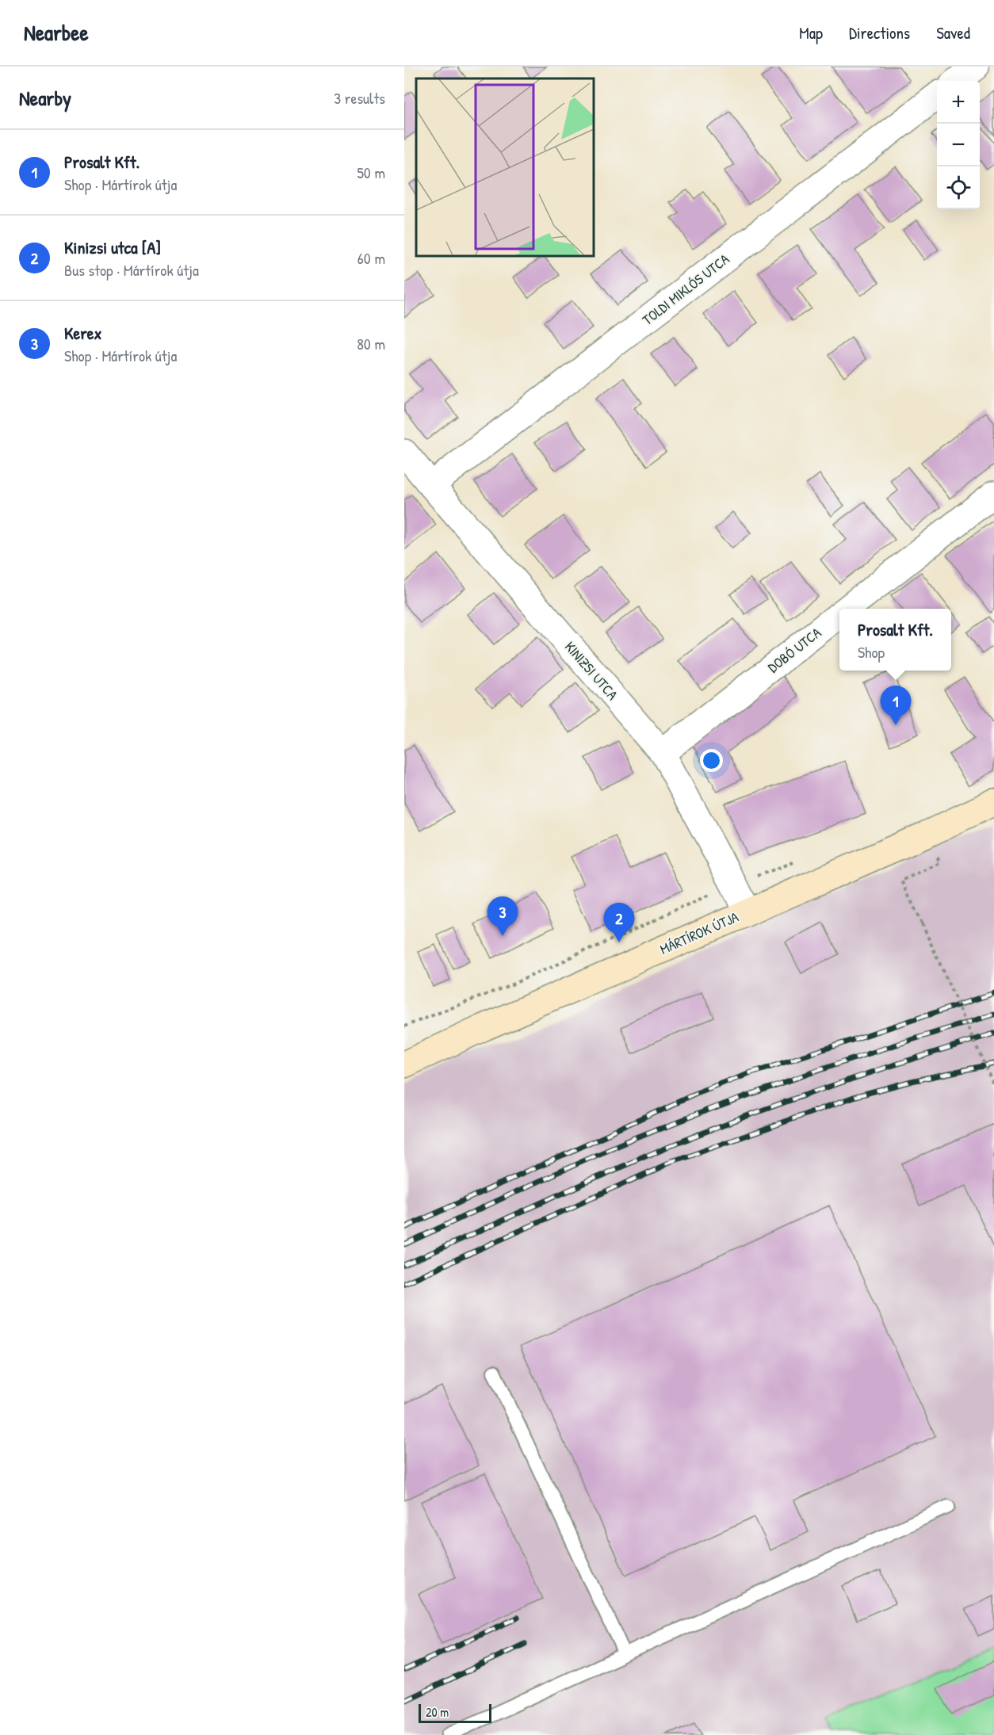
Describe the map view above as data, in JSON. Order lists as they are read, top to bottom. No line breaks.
{"streets":{"street":["TOLDI MIKLÓS UTCA","DOBÓ UTCA","KINIZSI UTCA","MÁRTÍROK ÚTJA"]},"crossings":[["TOLDI MIKLÓS UTCA","KINIZSI UTCA"],["DOBÓ UTCA","KINIZSI UTCA"],["KINIZSI UTCA","MÁRTÍROK ÚTJA"]],"scale_bar":"20 m","page":{"header":"Nearbee","nav":["Map","Directions","Saved"],"heading":["Nearby","3 results"],"map_buttons":["+","−"],"list":[{"mark":"1","name":"Prosalt Kft.","note":"Shop · Mártírok útja","value":"50 m"},{"mark":"2","name":"Kinizsi utca [A]","note":"Bus stop · Mártírok útja","value":"60 m"},{"mark":"3","name":"Kerex","note":"Shop · Mártírok útja","value":"80 m"}],"popup":["Prosalt Kft.","Shop"],"pins":["1","3","2"],"scale":"20 m"}}
